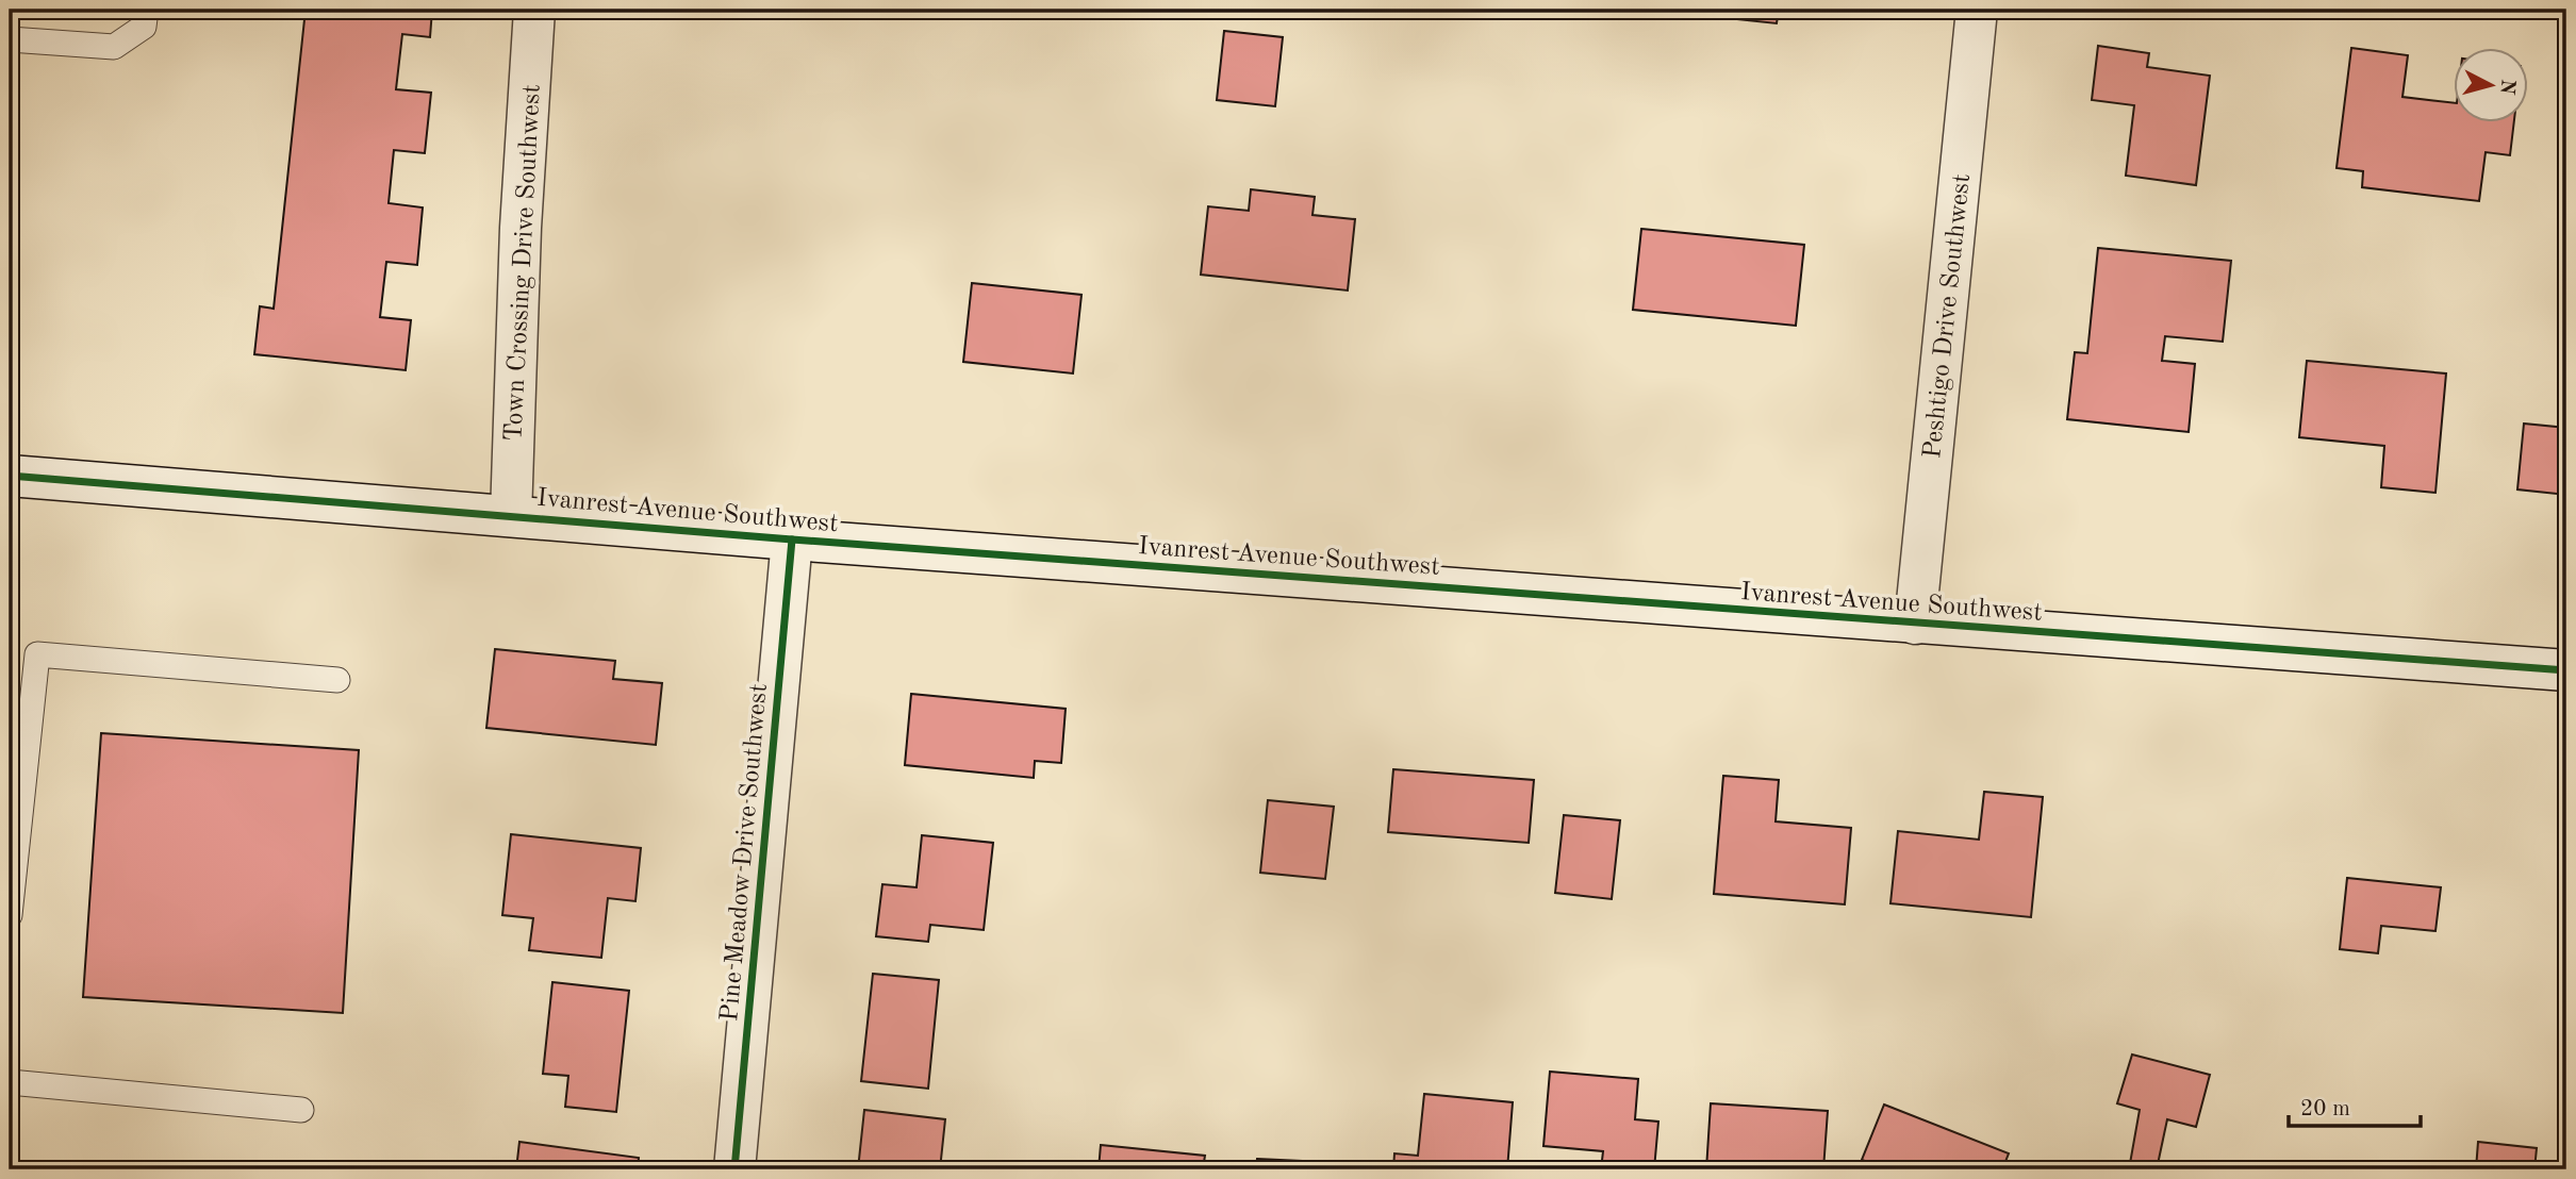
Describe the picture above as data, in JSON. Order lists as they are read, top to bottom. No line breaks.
{"streets":{"street":["Town Crossing Drive Southwest","Peshtigo Drive Southwest","Ivanrest Avenue Southwest","Pine Meadow Drive Southwest"]},"crossings":[["Town Crossing Drive Southwest","Ivanrest Avenue Southwest"],["Peshtigo Drive Southwest","Ivanrest Avenue Southwest"],["Ivanrest Avenue Southwest","Pine Meadow Drive Southwest"]],"scale_bar":"20 m","north":"right"}
